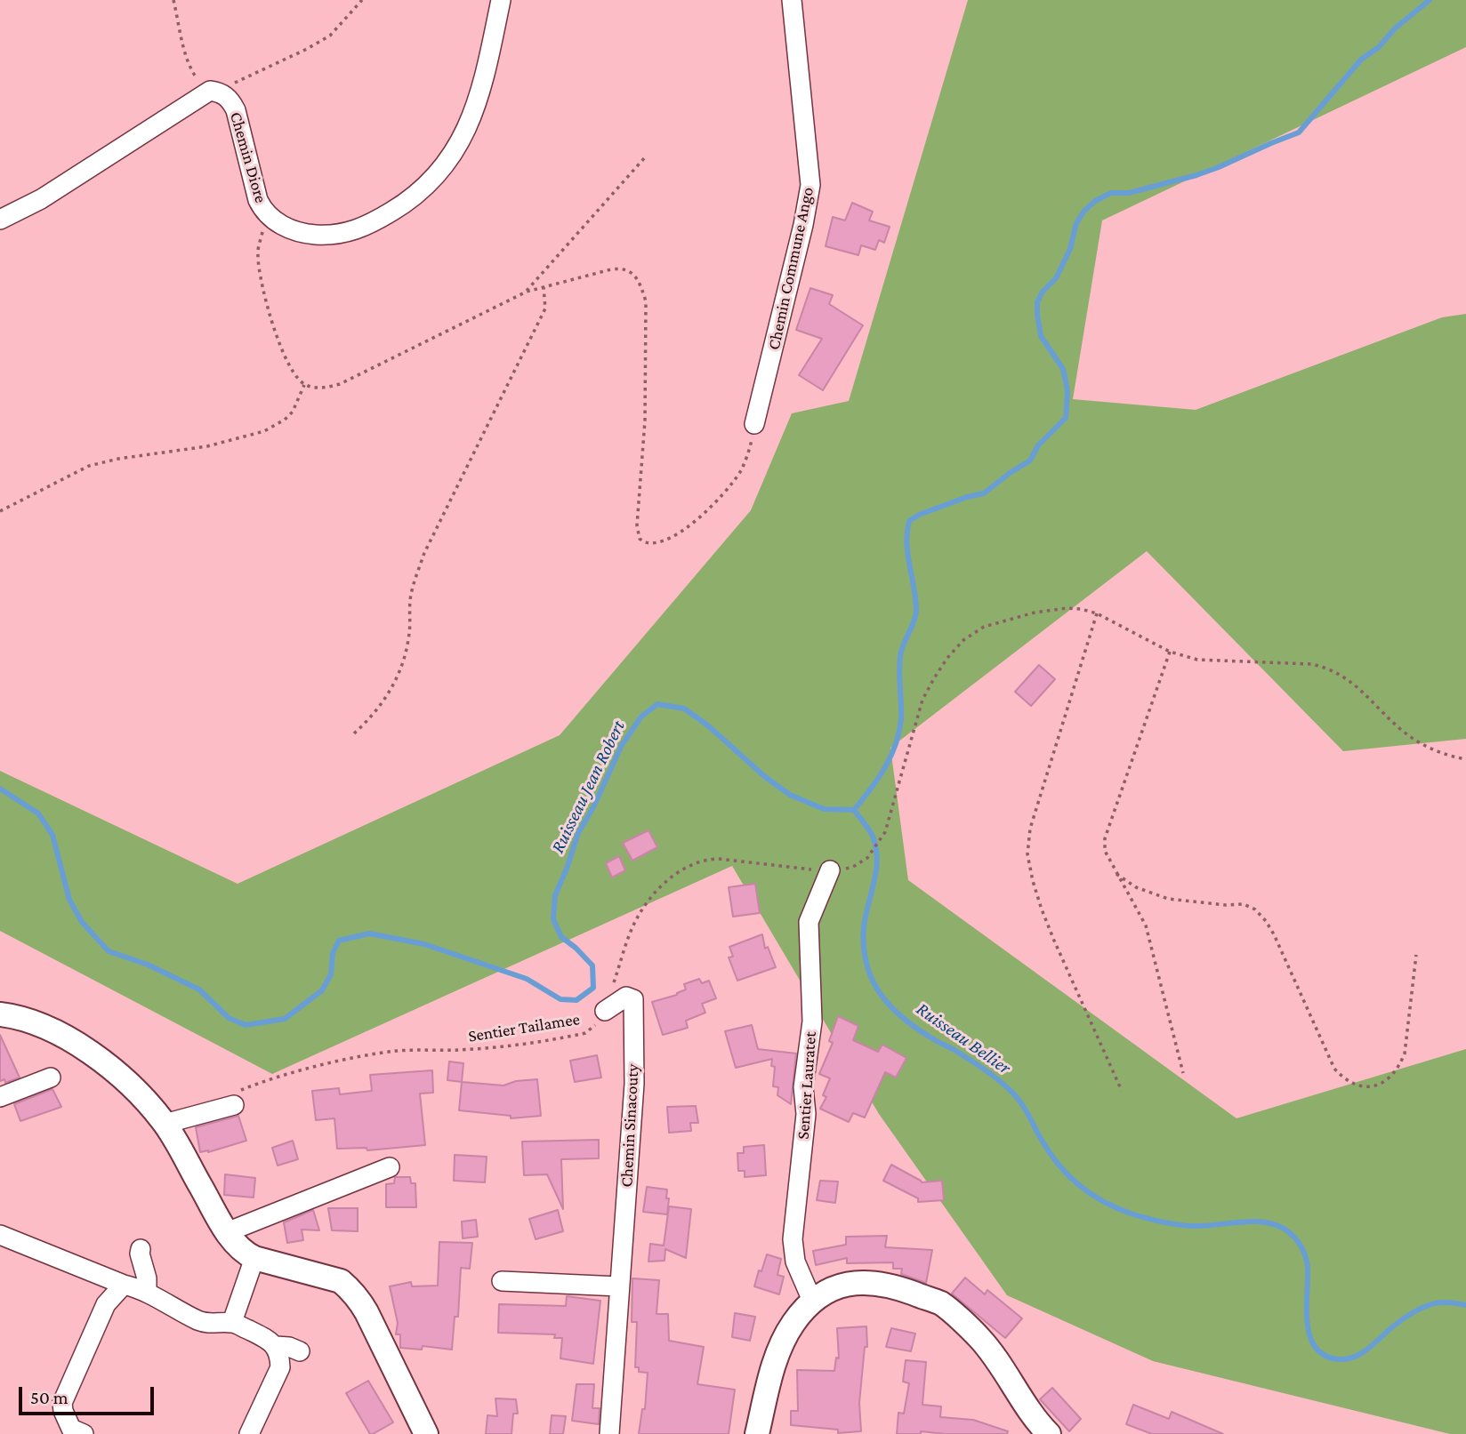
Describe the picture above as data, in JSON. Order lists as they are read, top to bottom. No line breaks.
{"streets":{"street":["Chemin Diore","Chemin Commune Ango","Sentier Lauratet","Chemin Sinacouty"],"path":["Sentier Tailamee"]},"crossings":[["Sentier Tailamee","Sentier Lauratet"],["Sentier Tailamee","Chemin Sinacouty"]],"water":["Ruisseau Jean Robert","Ruisseau Bellier"],"scale_bar":"50 m"}
